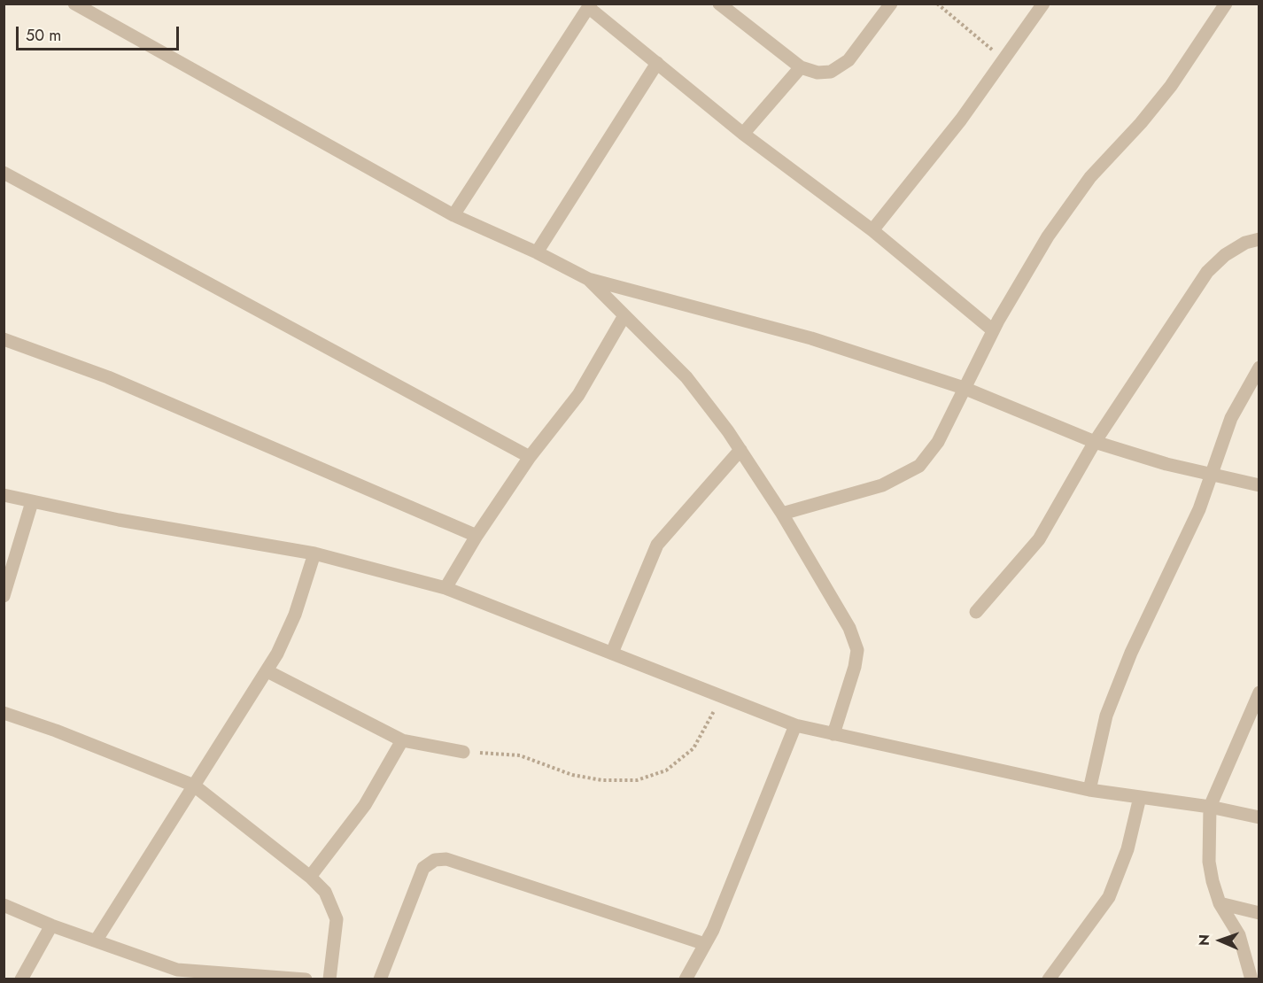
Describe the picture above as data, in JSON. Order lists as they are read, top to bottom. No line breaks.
{"scale_bar":"50 m","north":"left"}
